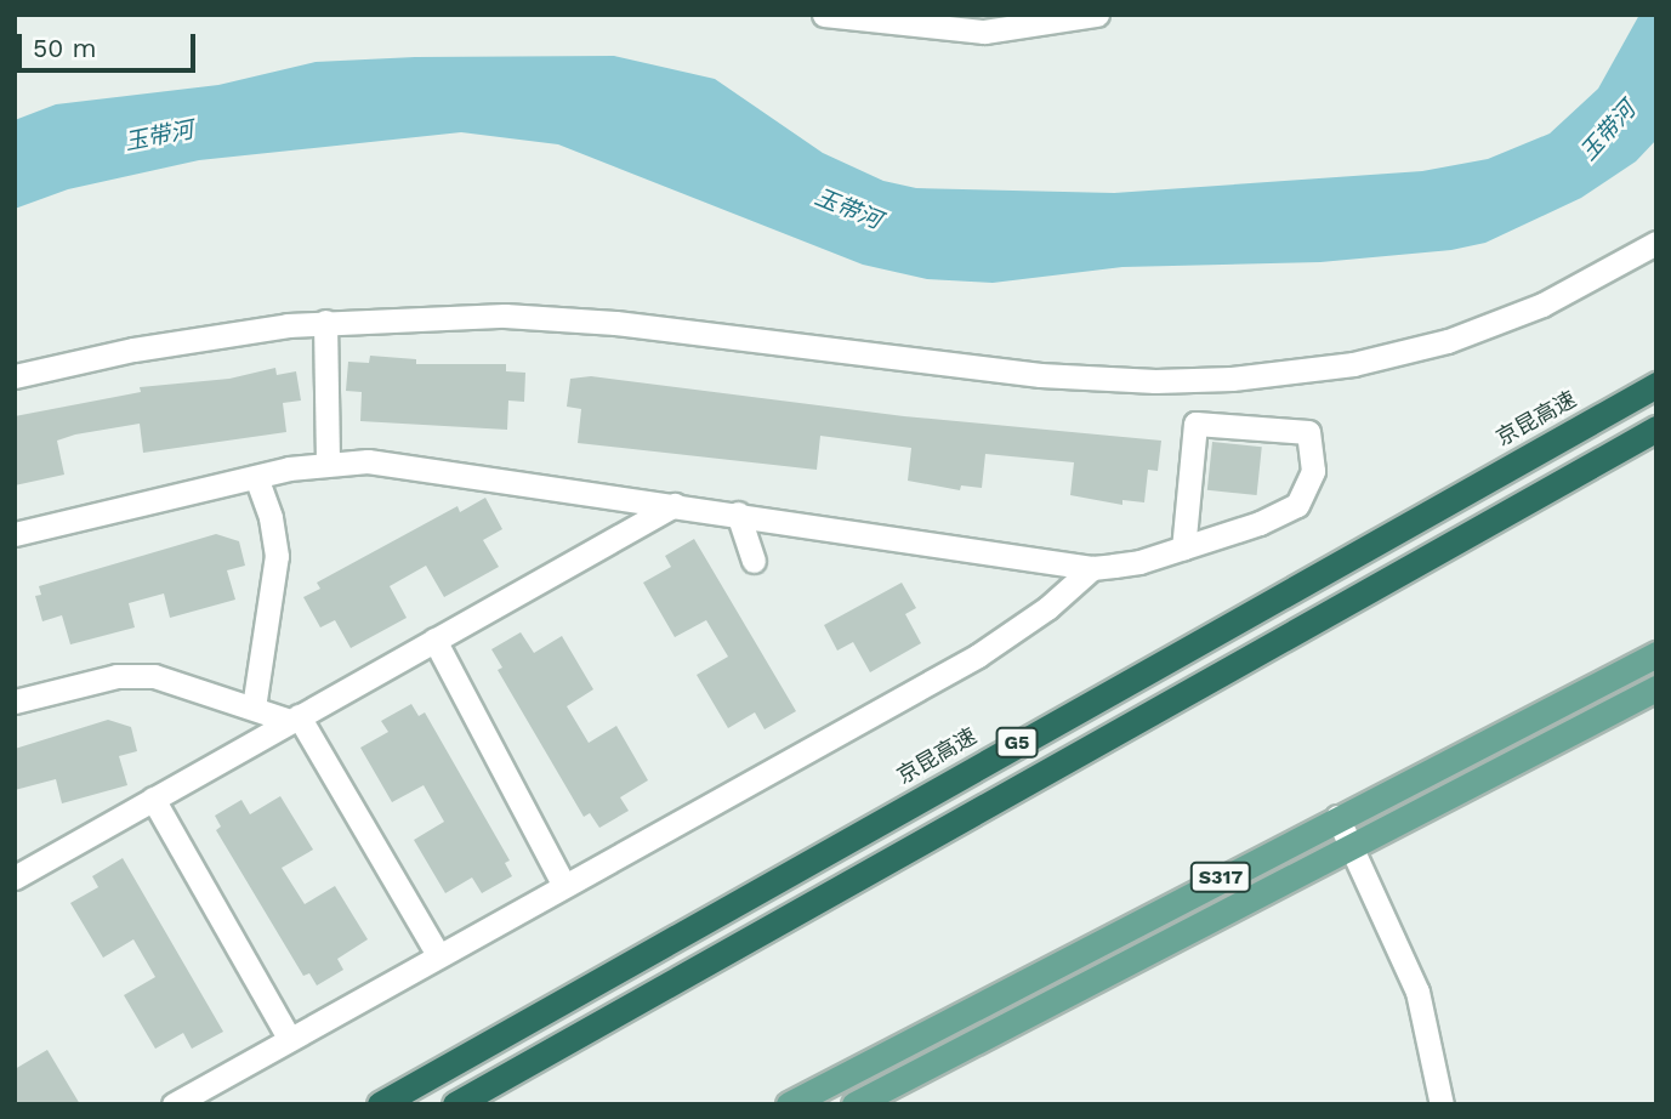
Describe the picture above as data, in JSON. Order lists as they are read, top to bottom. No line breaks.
{"streets":{"highway":["京昆高速","G5"],"main road":["S317"]},"water":["玉带河"],"scale_bar":"50 m"}
